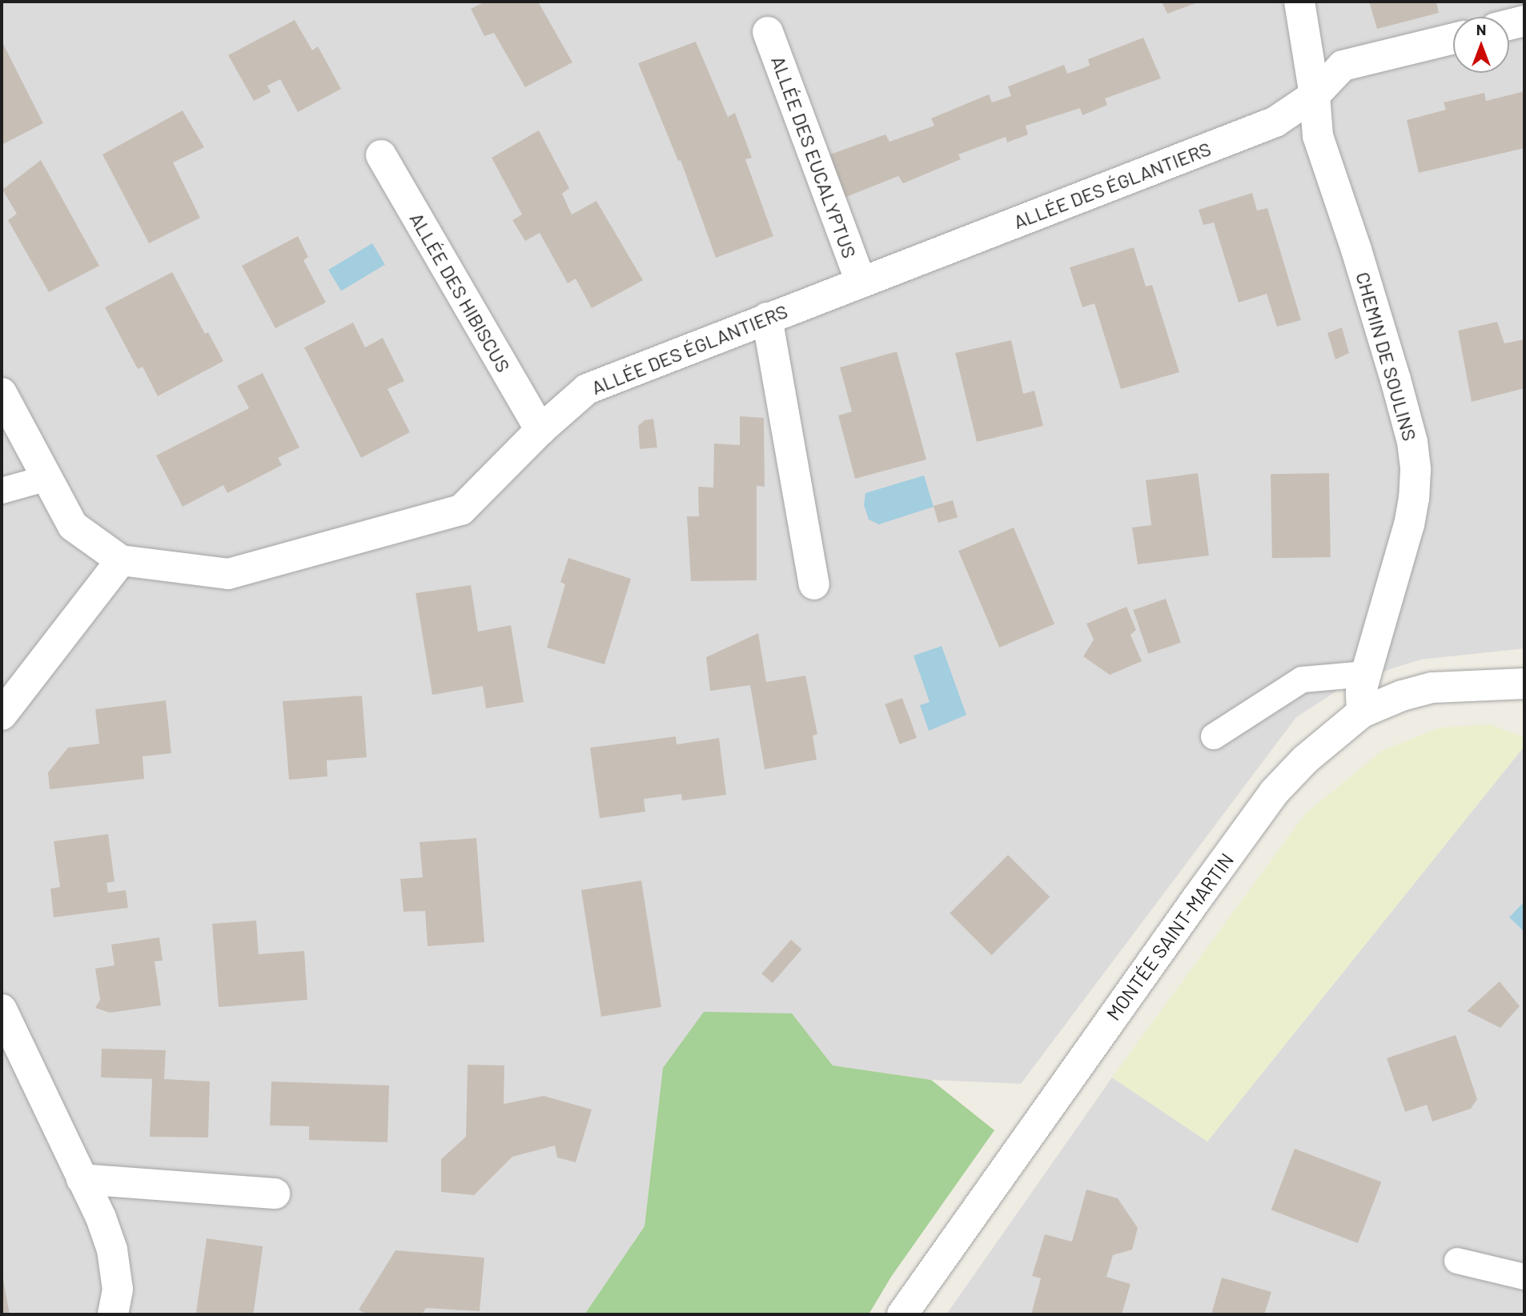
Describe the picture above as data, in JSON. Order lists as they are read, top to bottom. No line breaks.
{"streets":{"street":["ALLÉE DES EUCALYPTUS","ALLÉE DES ÉGLANTIERS","ALLÉE DES HIBISCUS","CHEMIN DE SOULINS","MONTÉE SAINT-MARTIN"]},"crossings":[["ALLÉE DES EUCALYPTUS","ALLÉE DES ÉGLANTIERS"],["ALLÉE DES ÉGLANTIERS","ALLÉE DES HIBISCUS"],["ALLÉE DES ÉGLANTIERS","CHEMIN DE SOULINS"],["CHEMIN DE SOULINS","MONTÉE SAINT-MARTIN"]],"north":"top"}
